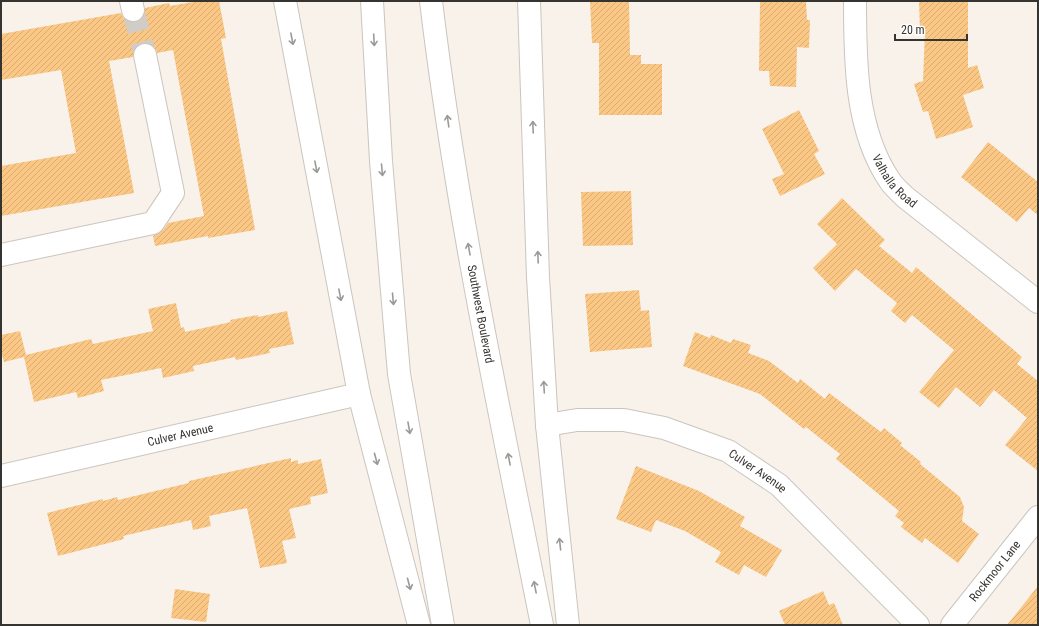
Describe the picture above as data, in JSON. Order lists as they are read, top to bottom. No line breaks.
{"streets":{"main road":["Valhalla Road","Southwest Boulevard","Culver Avenue","Rockmoor Lane"]},"scale_bar":"20 m"}
